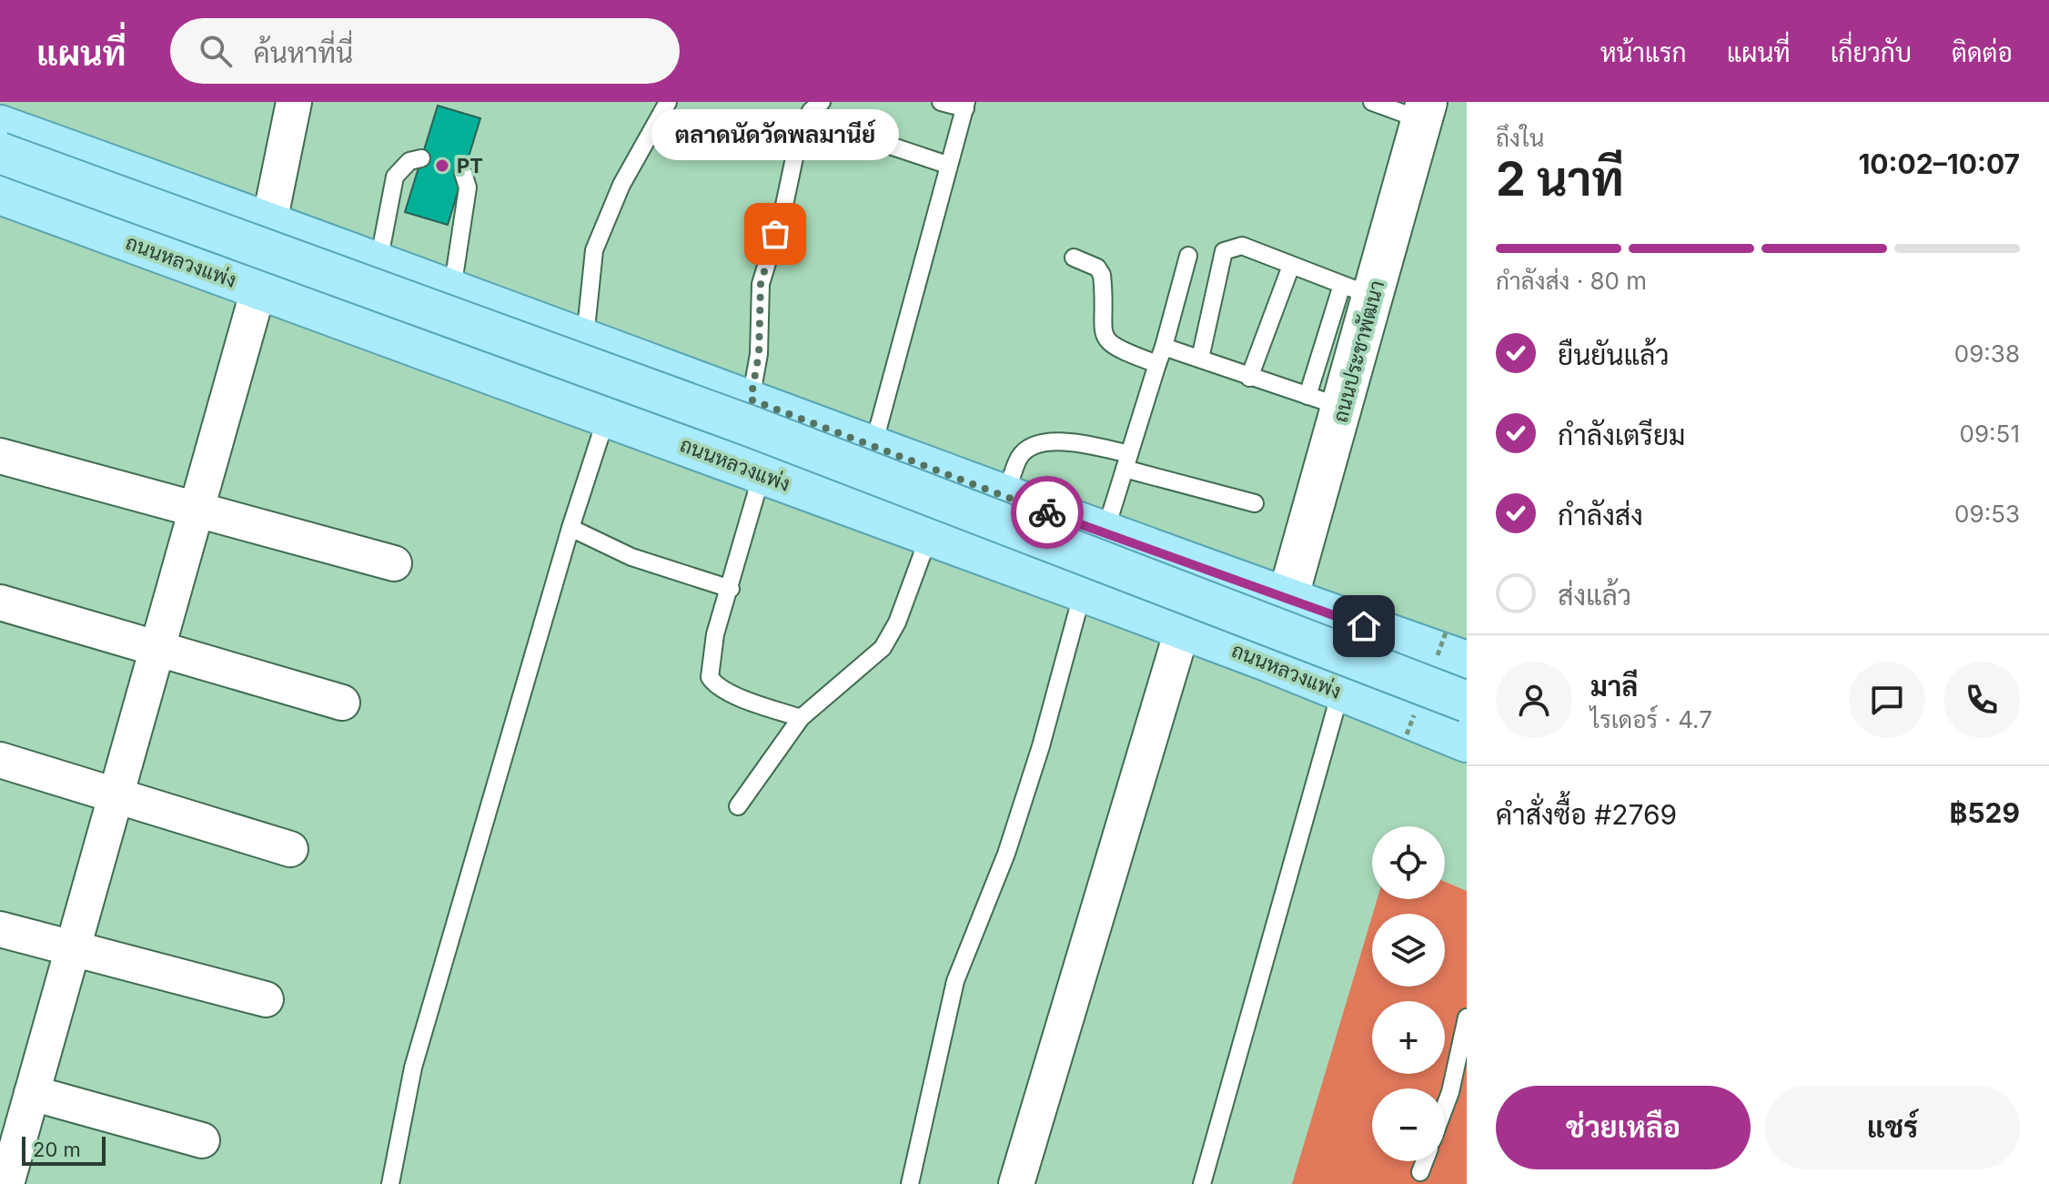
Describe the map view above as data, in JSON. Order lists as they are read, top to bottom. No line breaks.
{"streets":{"main road":["ถนนหลวงแพ่ง"],"street":["ถนนประชาพัฒนา"]},"places":["PT","ตลาดนัดวัดพลมานีย์"],"scale_bar":"20 m","page":{"header":"แผนที่","search":"ค้นหาที่นี่","nav":["หน้าแรก","แผนที่","เกี่ยวกับ","ติดต่อ"],"heading":["2 นาที","ถึงใน","10:02–10:07"],"panel":["มาลี","ไรเดอร์ · 4.7","คำสั่งซื้อ #2769","฿529"],"bubble":"ตลาดนัดวัดพลมานีย์","bar":"กำลังส่ง · 80 m","list":[["ยืนยันแล้ว","09:38"],["กำลังเตรียม","09:51"],["กำลังส่ง","09:53"],"ส่งแล้ว"],"map_buttons":["+","−"],"buttons":["ช่วยเหลือ","แชร์"],"scale":"20 m"}}
